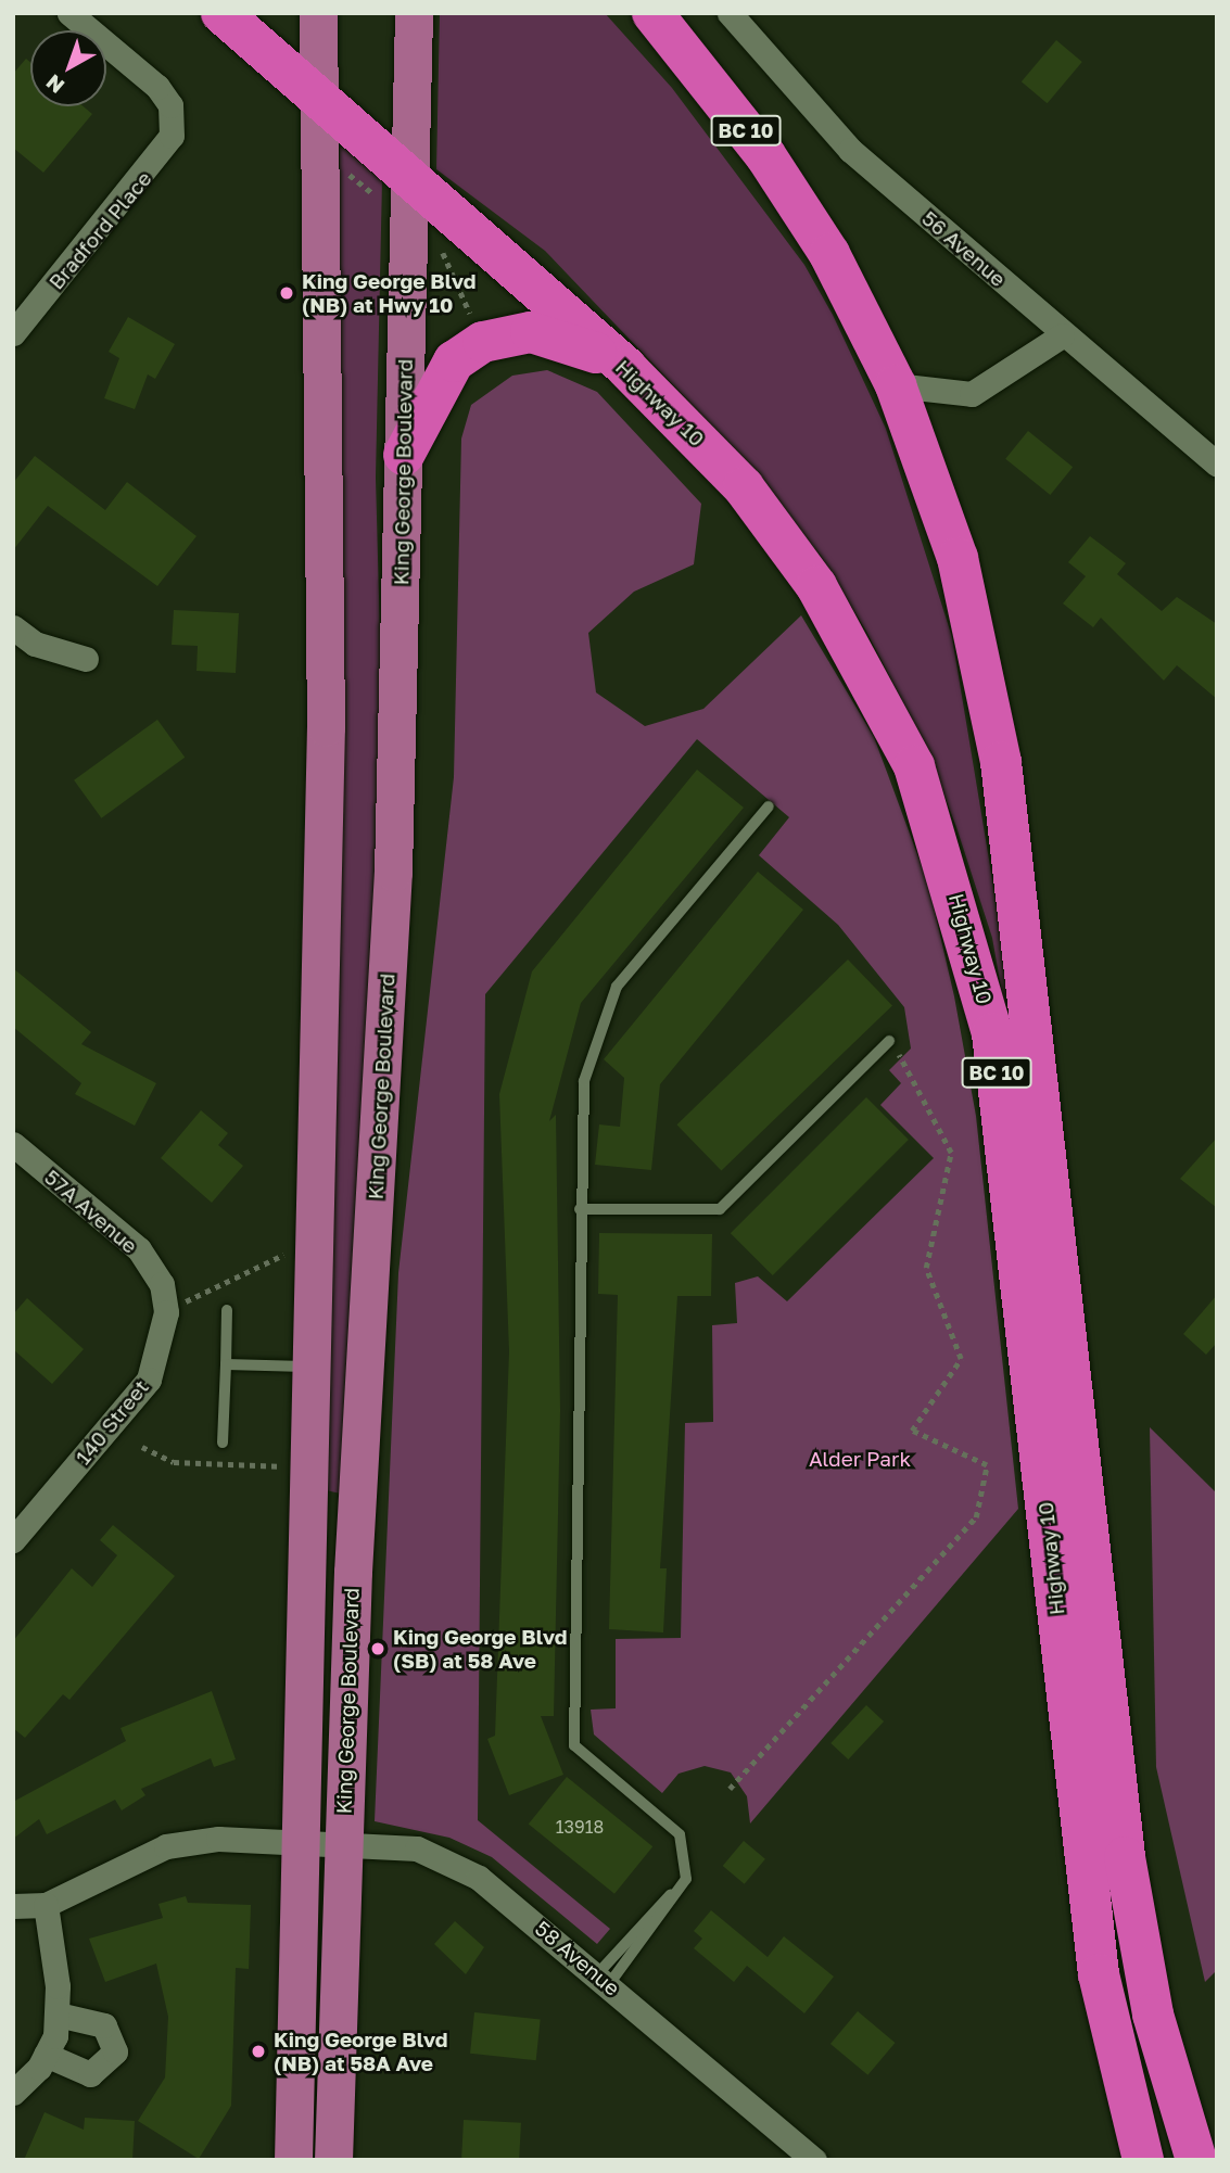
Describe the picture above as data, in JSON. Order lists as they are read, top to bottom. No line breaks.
{"streets":{"highway":["BC 10","Highway 10"],"main road":["King George Boulevard"],"street":["Bradford Place","56 Avenue","57A Avenue","140 Street","58 Avenue"]},"crossings":[["Highway 10","King George Boulevard"],["King George Boulevard","58 Avenue"],["57A Avenue","140 Street"]],"parks":["Alder Park"],"places":["King George Blvd (NB) at Hwy 10","King George Blvd (SB) at 58 Ave","King George Blvd (NB) at 58A Ave"],"house_numbers":["13918"],"north":"bottom left"}
